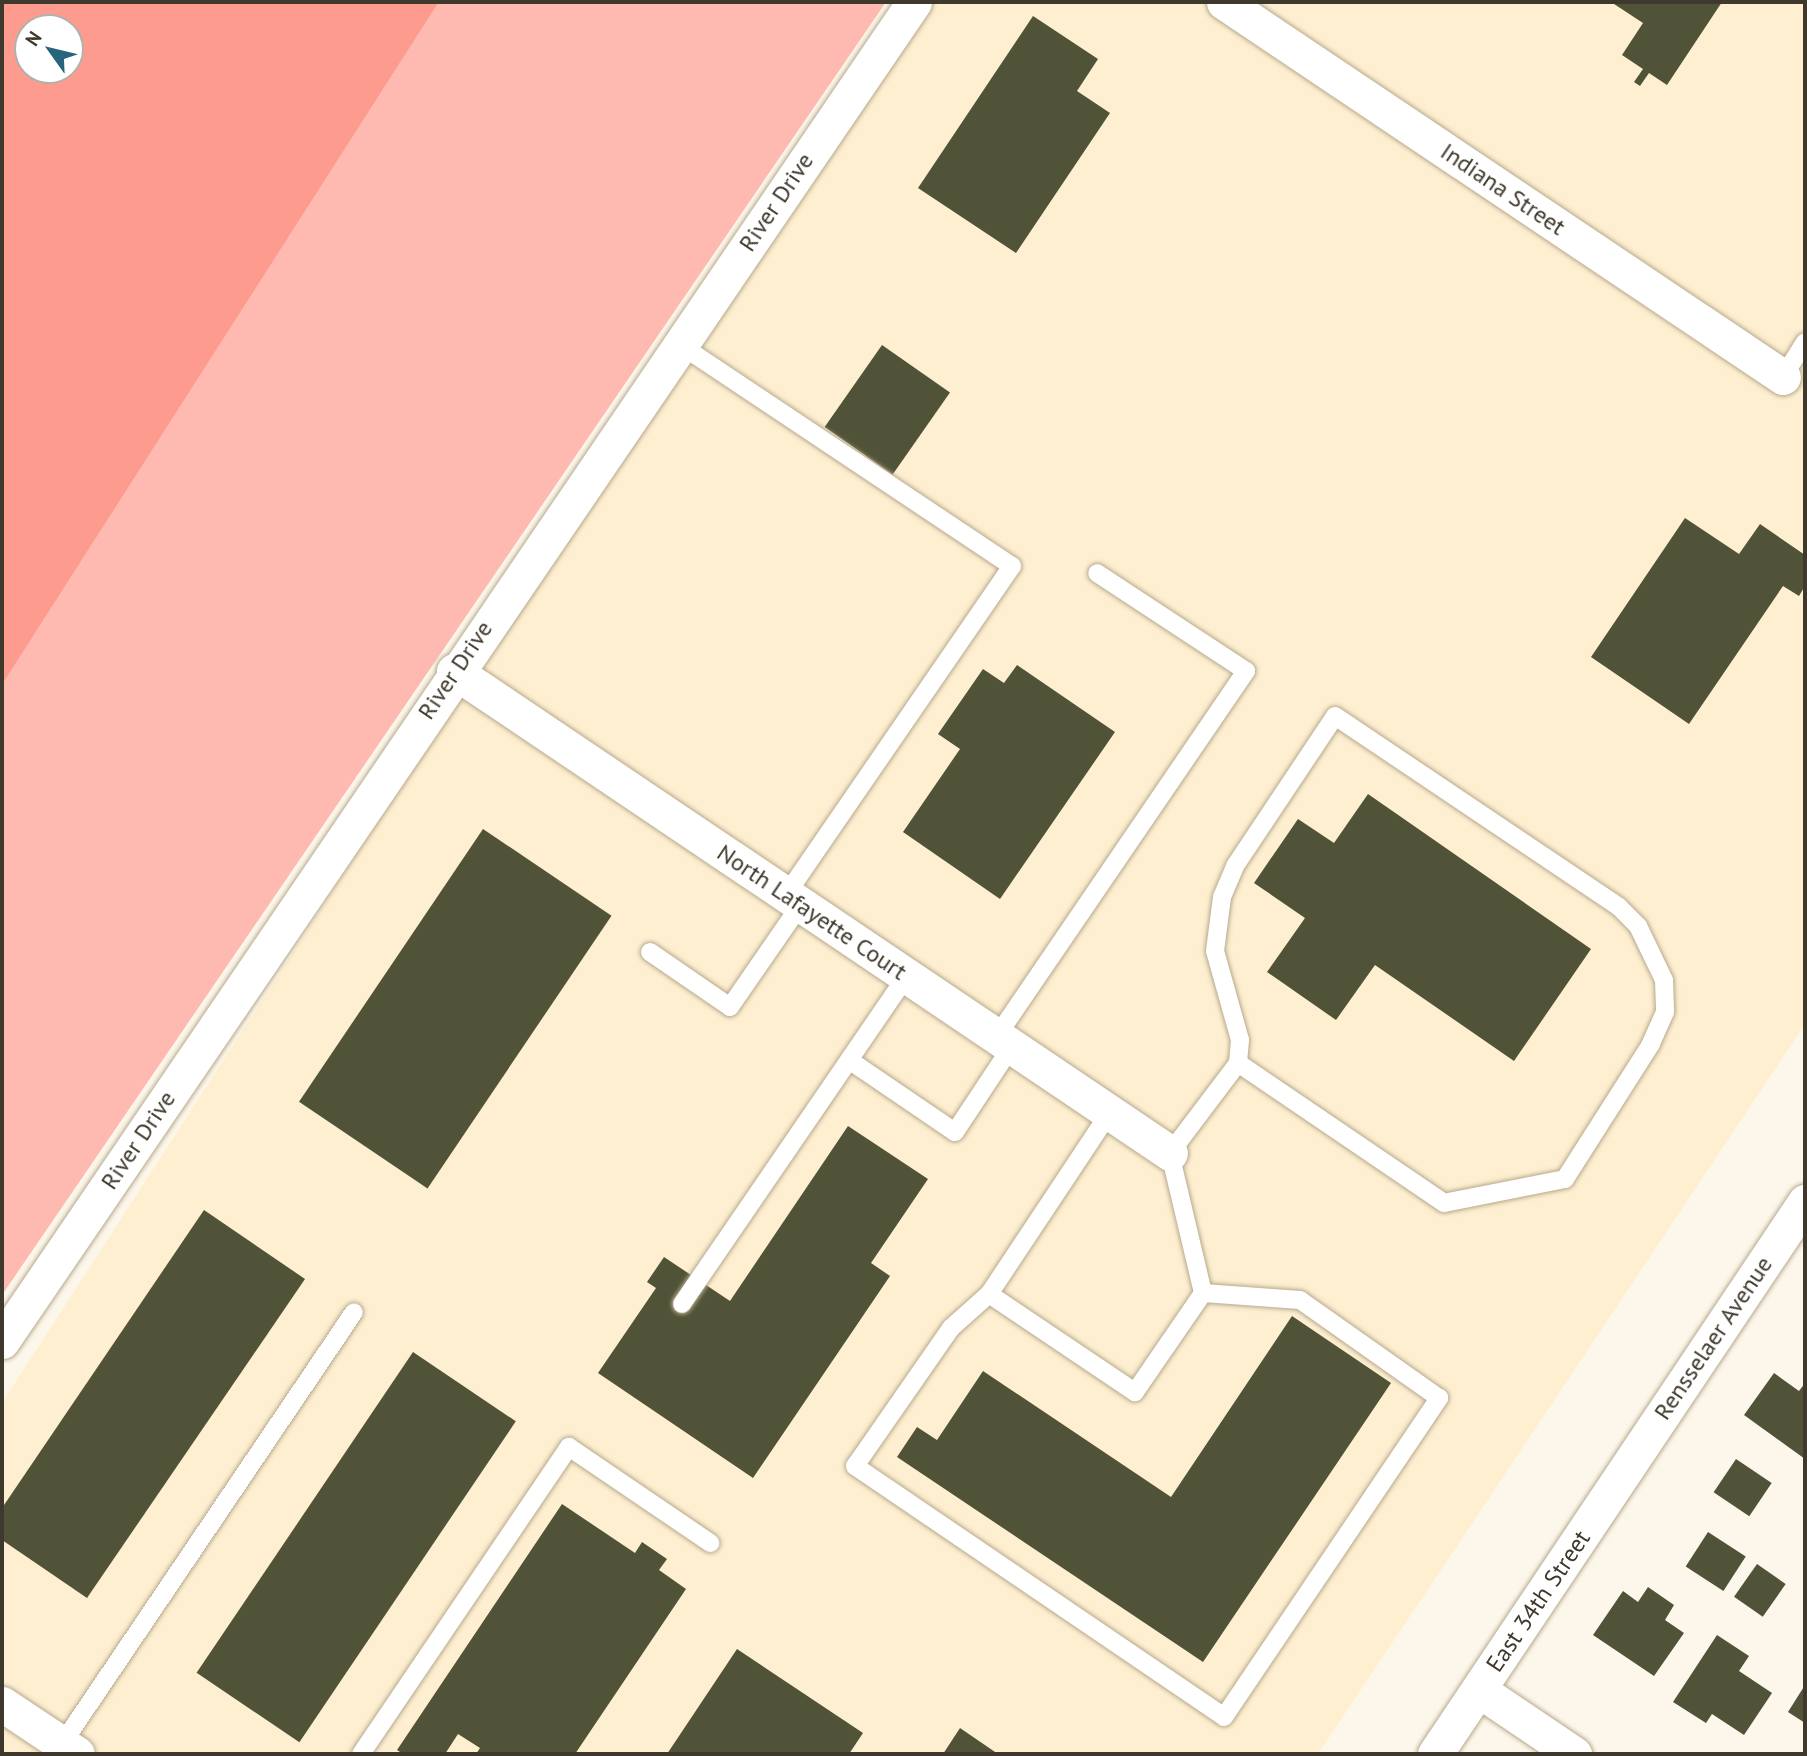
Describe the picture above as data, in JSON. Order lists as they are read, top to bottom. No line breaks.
{"streets":{"street":["Indiana Street","River Drive","North Lafayette Court","Rensselaer Avenue","East 34th Street"]},"crossings":[["River Drive","North Lafayette Court"],["Rensselaer Avenue","East 34th Street"]],"north":"top left"}
